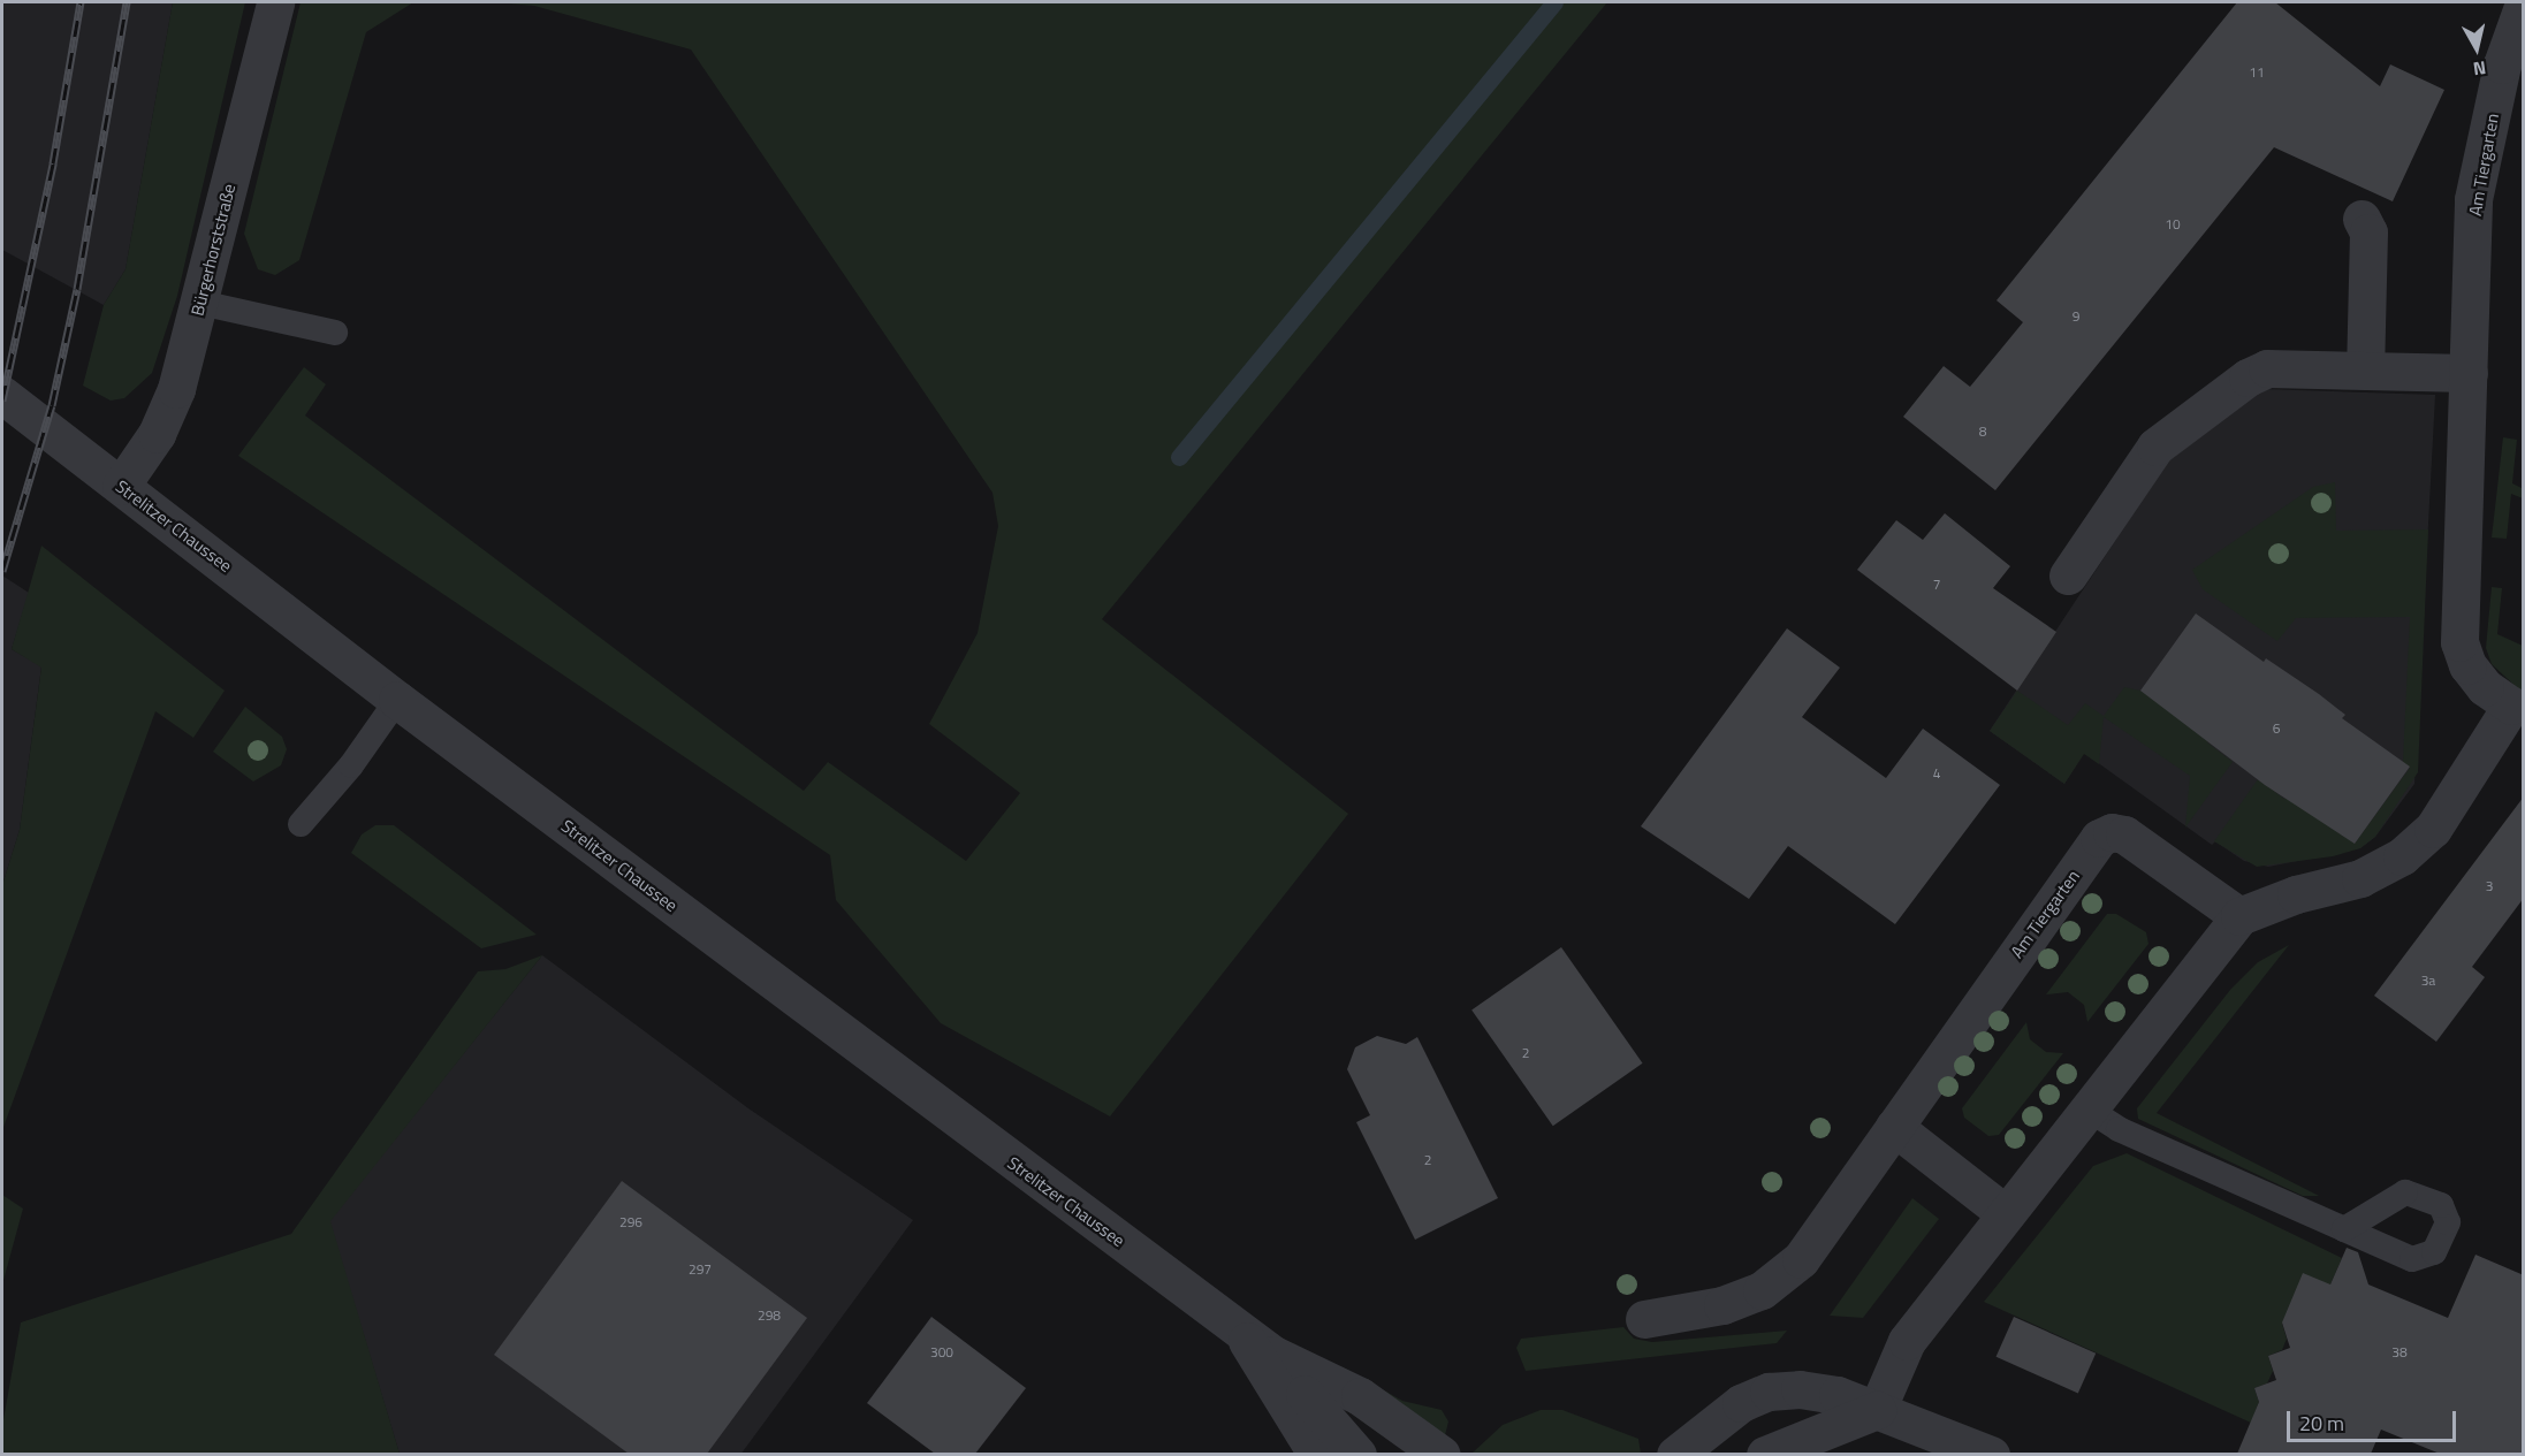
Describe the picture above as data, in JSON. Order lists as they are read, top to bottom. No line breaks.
{"streets":{"street":["Am Tiergarten","Bürgerhorststraße","Strelitzer Chaussee"]},"crossings":[["Bürgerhorststraße","Strelitzer Chaussee"]],"house_numbers":["11","10","9","8","7","6","4","3","3a","2","2","296","297","298","300","38"],"scale_bar":"20 m","north":"bottom"}
